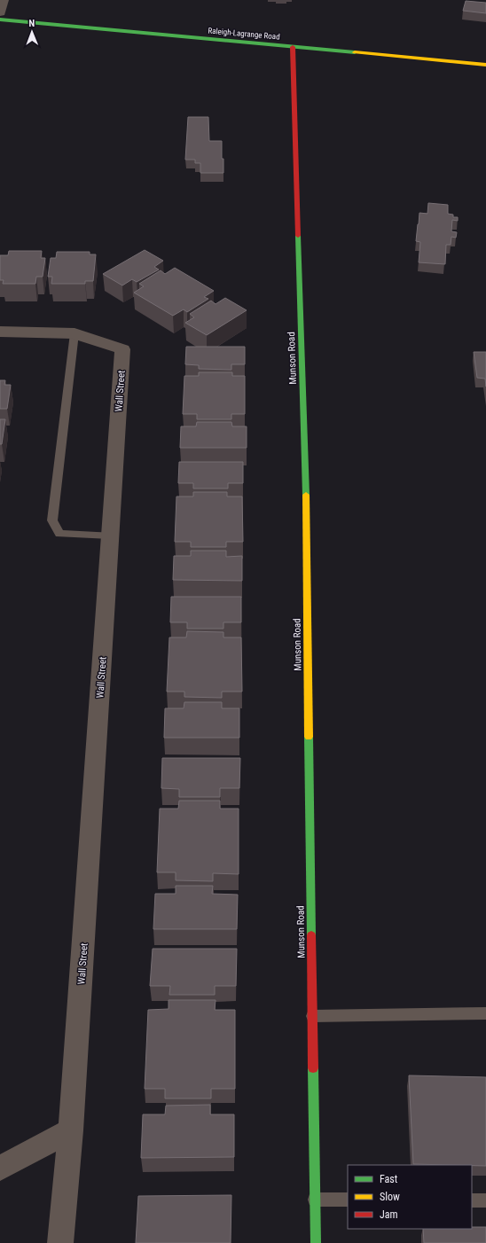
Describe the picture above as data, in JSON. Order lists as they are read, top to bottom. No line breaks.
{"streets":{"street":["Raleigh-Lagrange Road","Munson Road","Wall Street"]},"crossings":[["Raleigh-Lagrange Road","Munson Road"]],"legend":["Fast","Slow","Jam"],"north":"top"}
